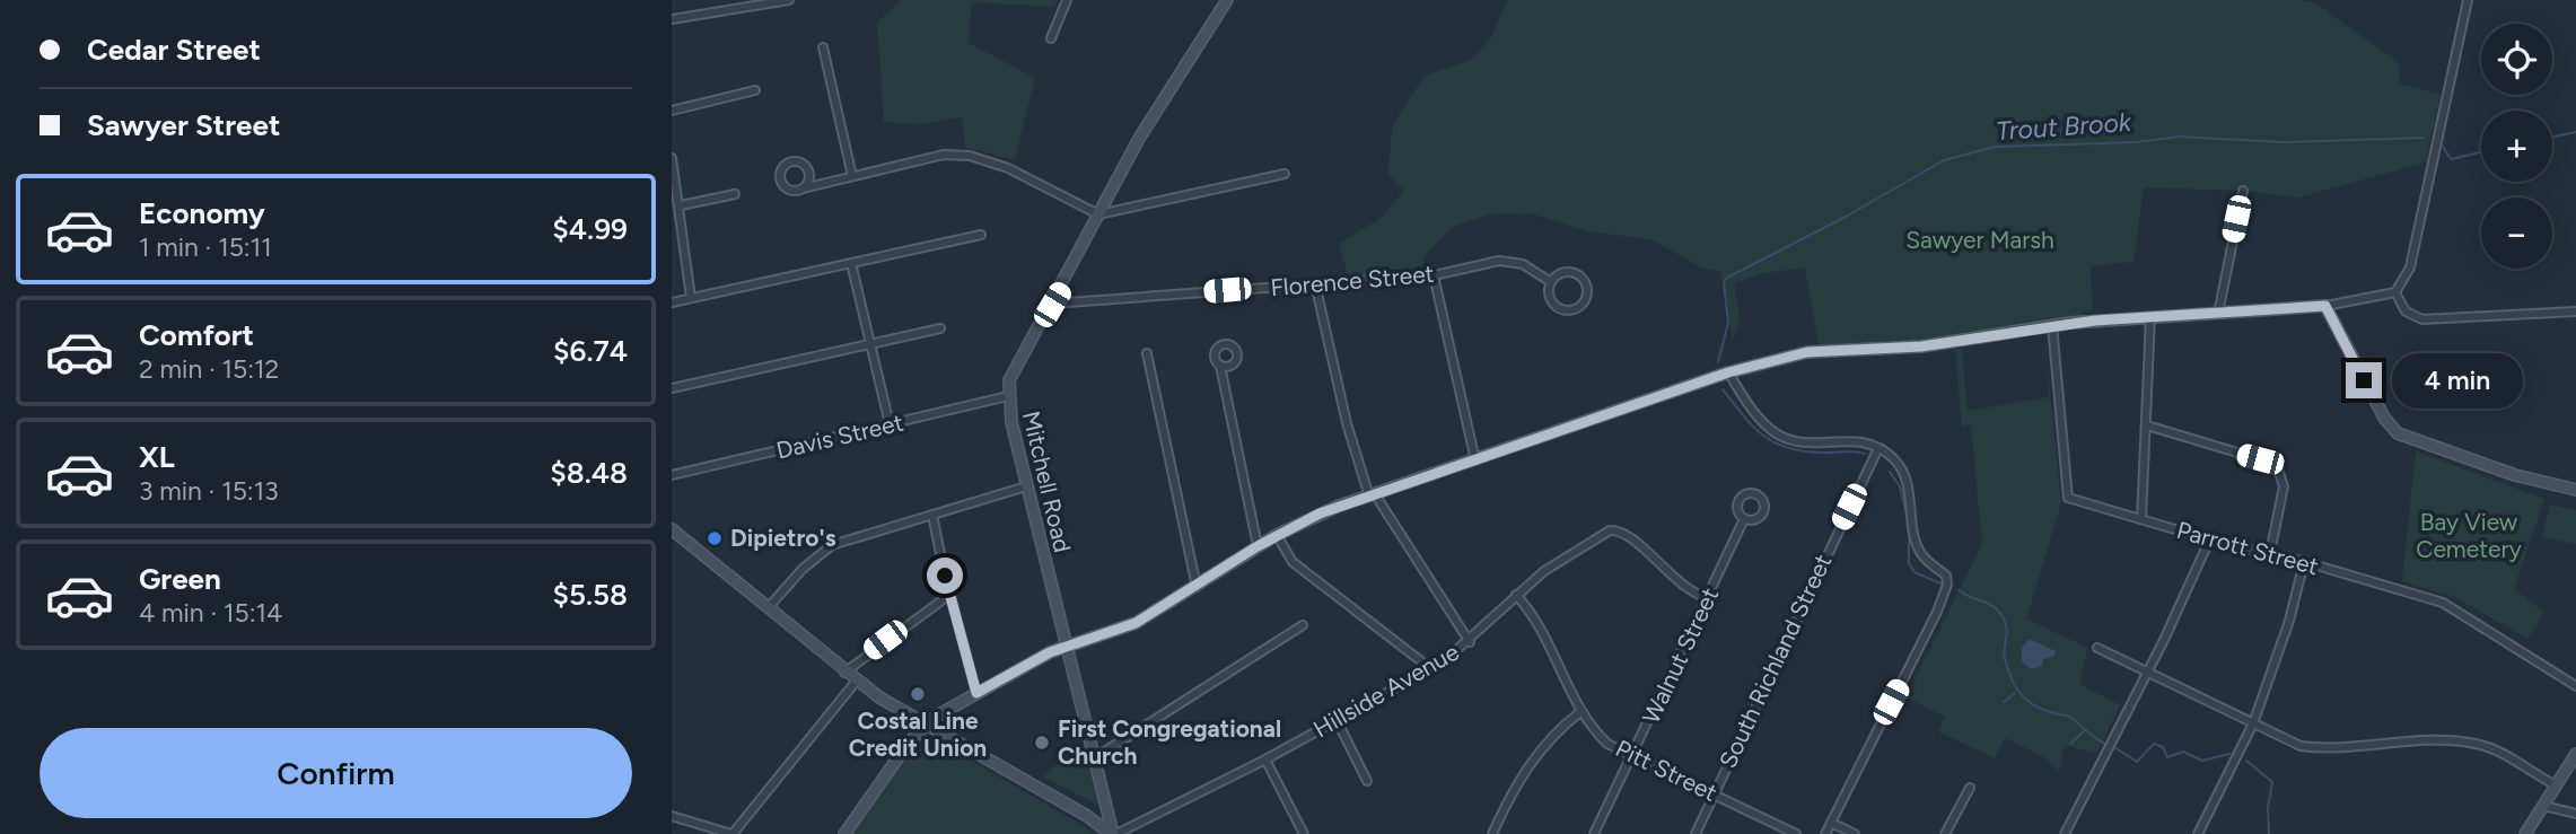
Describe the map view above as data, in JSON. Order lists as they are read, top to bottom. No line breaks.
{"streets":{"street":["Florence Street","Davis Street","Mitchell Road","Parrott Street","Walnut Street","South Richland Street","Hillside Avenue","Pitt Street"]},"crossings":[["Florence Street","Mitchell Road"],["Davis Street","Mitchell Road"],["Mitchell Road","Hillside Avenue"],["Walnut Street","Hillside Avenue"],["Walnut Street","Pitt Street"],["South Richland Street","Pitt Street"],["Hillside Avenue","Pitt Street"]],"water":["Trout Brook"],"parks":["Sawyer Marsh","Bay View Cemetery"],"places":["Dipietro's","Costal Line Credit Union","First Congregational Church"],"page":{"banner":["Cedar Street","Sawyer Street"],"map_buttons":["+","−"],"list":[{"name":"Economy","note":"1 min · 15:11","value":"$4.99"},{"name":"Comfort","note":"2 min · 15:12","value":"$6.74"},{"name":"XL","note":"3 min · 15:13","value":"$8.48"},{"name":"Green","note":"4 min · 15:14","value":"$5.58"}],"bubble":"4 min","buttons":"Confirm"}}
